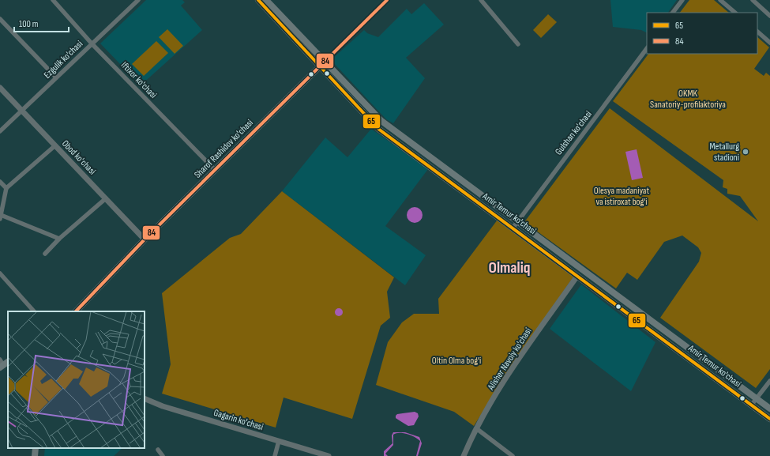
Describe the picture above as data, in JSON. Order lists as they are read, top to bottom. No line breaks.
{"streets":{"main road":["Sharof Rashidov ko'chasi","Amir Temur ko'chasi"],"street":["Ezgulik ko'chasi","Iftixor ko'chasi","Gulshan ko'chasi","Obod ko'chasi","Alisher Navoiy ko'chasi","Gagarin ko'chasi"]},"crossings":[["Ezgulik ko'chasi","Iftixor ko'chasi"],["Ezgulik ko'chasi","Obod ko'chasi"],["Iftixor ko'chasi","Sharof Rashidov ko'chasi"],["Gulshan ko'chasi","Amir Temur ko'chasi"],["Sharof Rashidov ko'chasi","Obod ko'chasi"],["Sharof Rashidov ko'chasi","Amir Temur ko'chasi"],["Amir Temur ko'chasi","Alisher Navoiy ko'chasi"]],"districts":["Olmaliq"],"parks":["OKMK Sanatoriy-profilaktoriya","Olesya madaniyat va istiroxat bog'i","Oltin Olma bog'i"],"places":["Metallurg stadioni"],"lines":["transit line 65","transit line 84"],"legend":["65","84"],"scale_bar":"100 m"}
